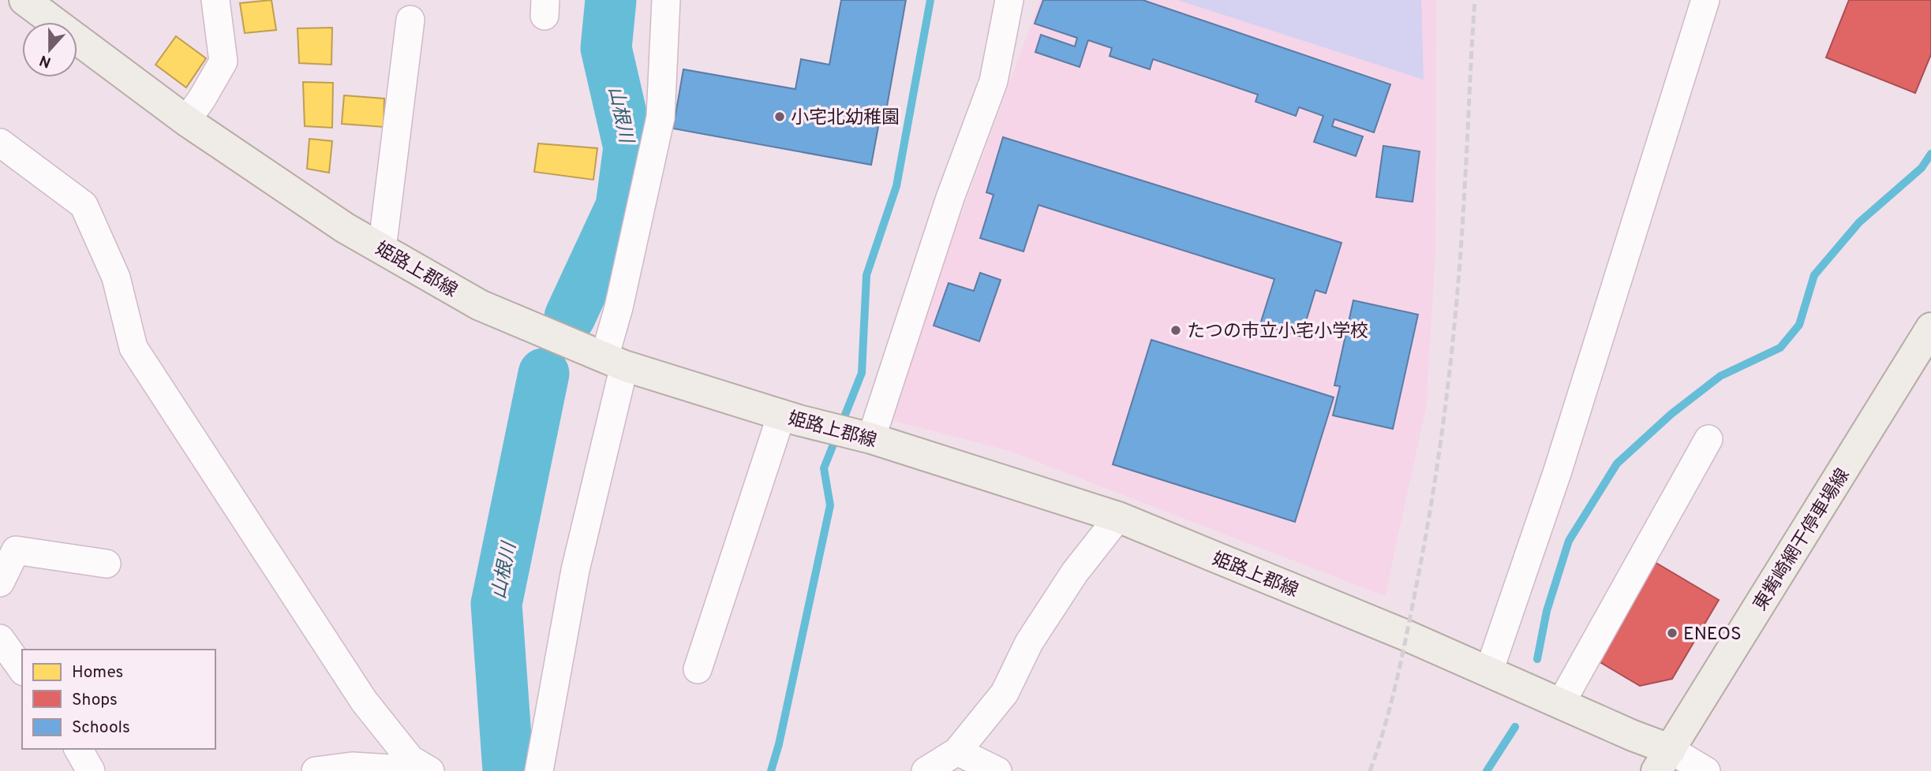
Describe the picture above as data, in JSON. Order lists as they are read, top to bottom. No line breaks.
{"streets":{"main road":["姫路上郡線","東觜崎網干停車場線"]},"crossings":[["姫路上郡線","東觜崎網干停車場線"]],"water":["山根川"],"places":["小宅北幼稚園","たつの市立小宅小学校","ENEOS"],"legend":["Homes","Shops","Schools"],"north":"bottom"}
